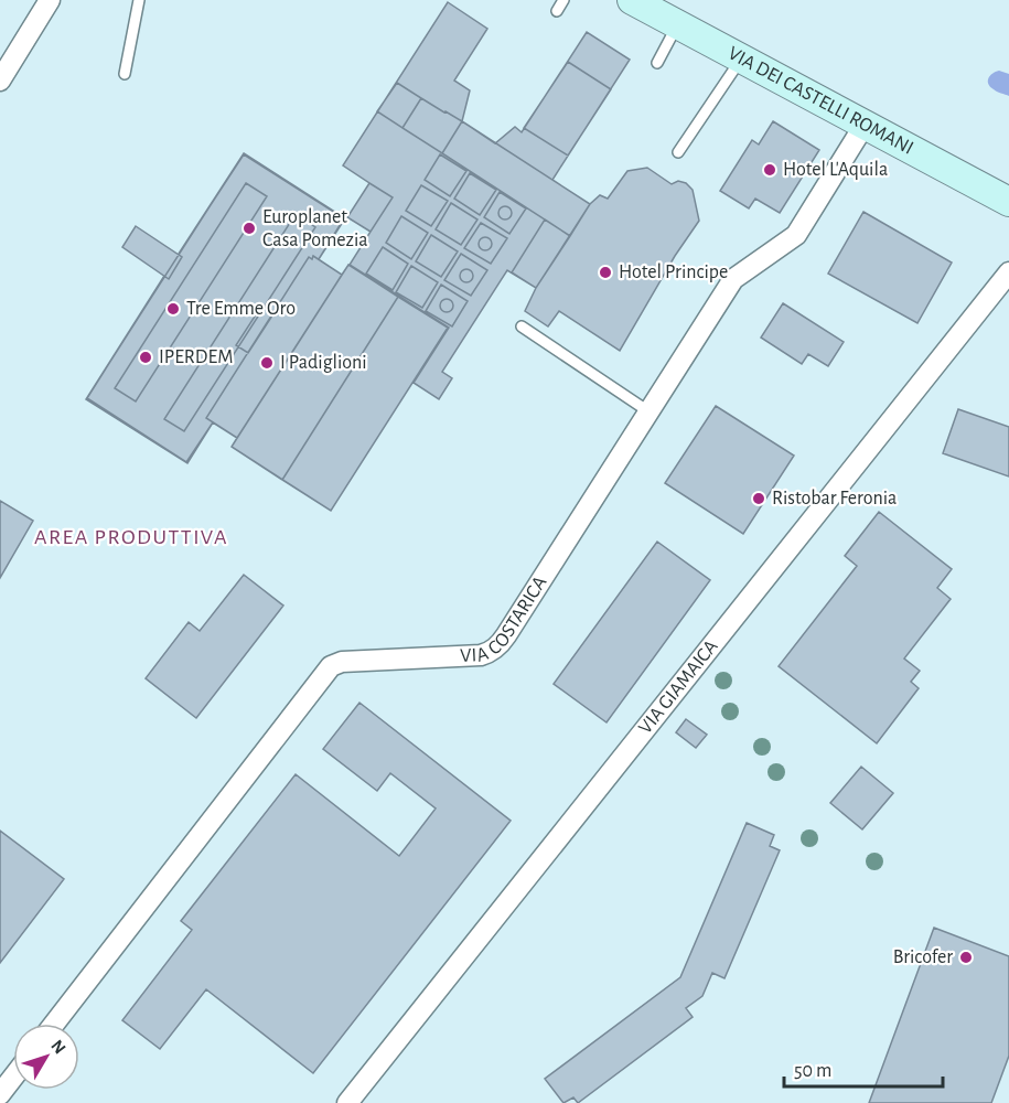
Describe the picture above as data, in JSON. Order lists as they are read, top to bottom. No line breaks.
{"streets":{"main road":["VIA DEI CASTELLI ROMANI"],"street":["VIA COSTARICA","VIA GIAMAICA"]},"crossings":[["VIA DEI CASTELLI ROMANI","VIA COSTARICA"]],"districts":["AREA PRODUTTIVA"],"places":["Hotel L'Aquila","Europlanet Casa Pomezia","Hotel Principe","Tre Emme Oro","IPERDEM","I Padiglioni","Ristobar Feronia","Bricofer"],"scale_bar":"50 m","north":"top right"}
